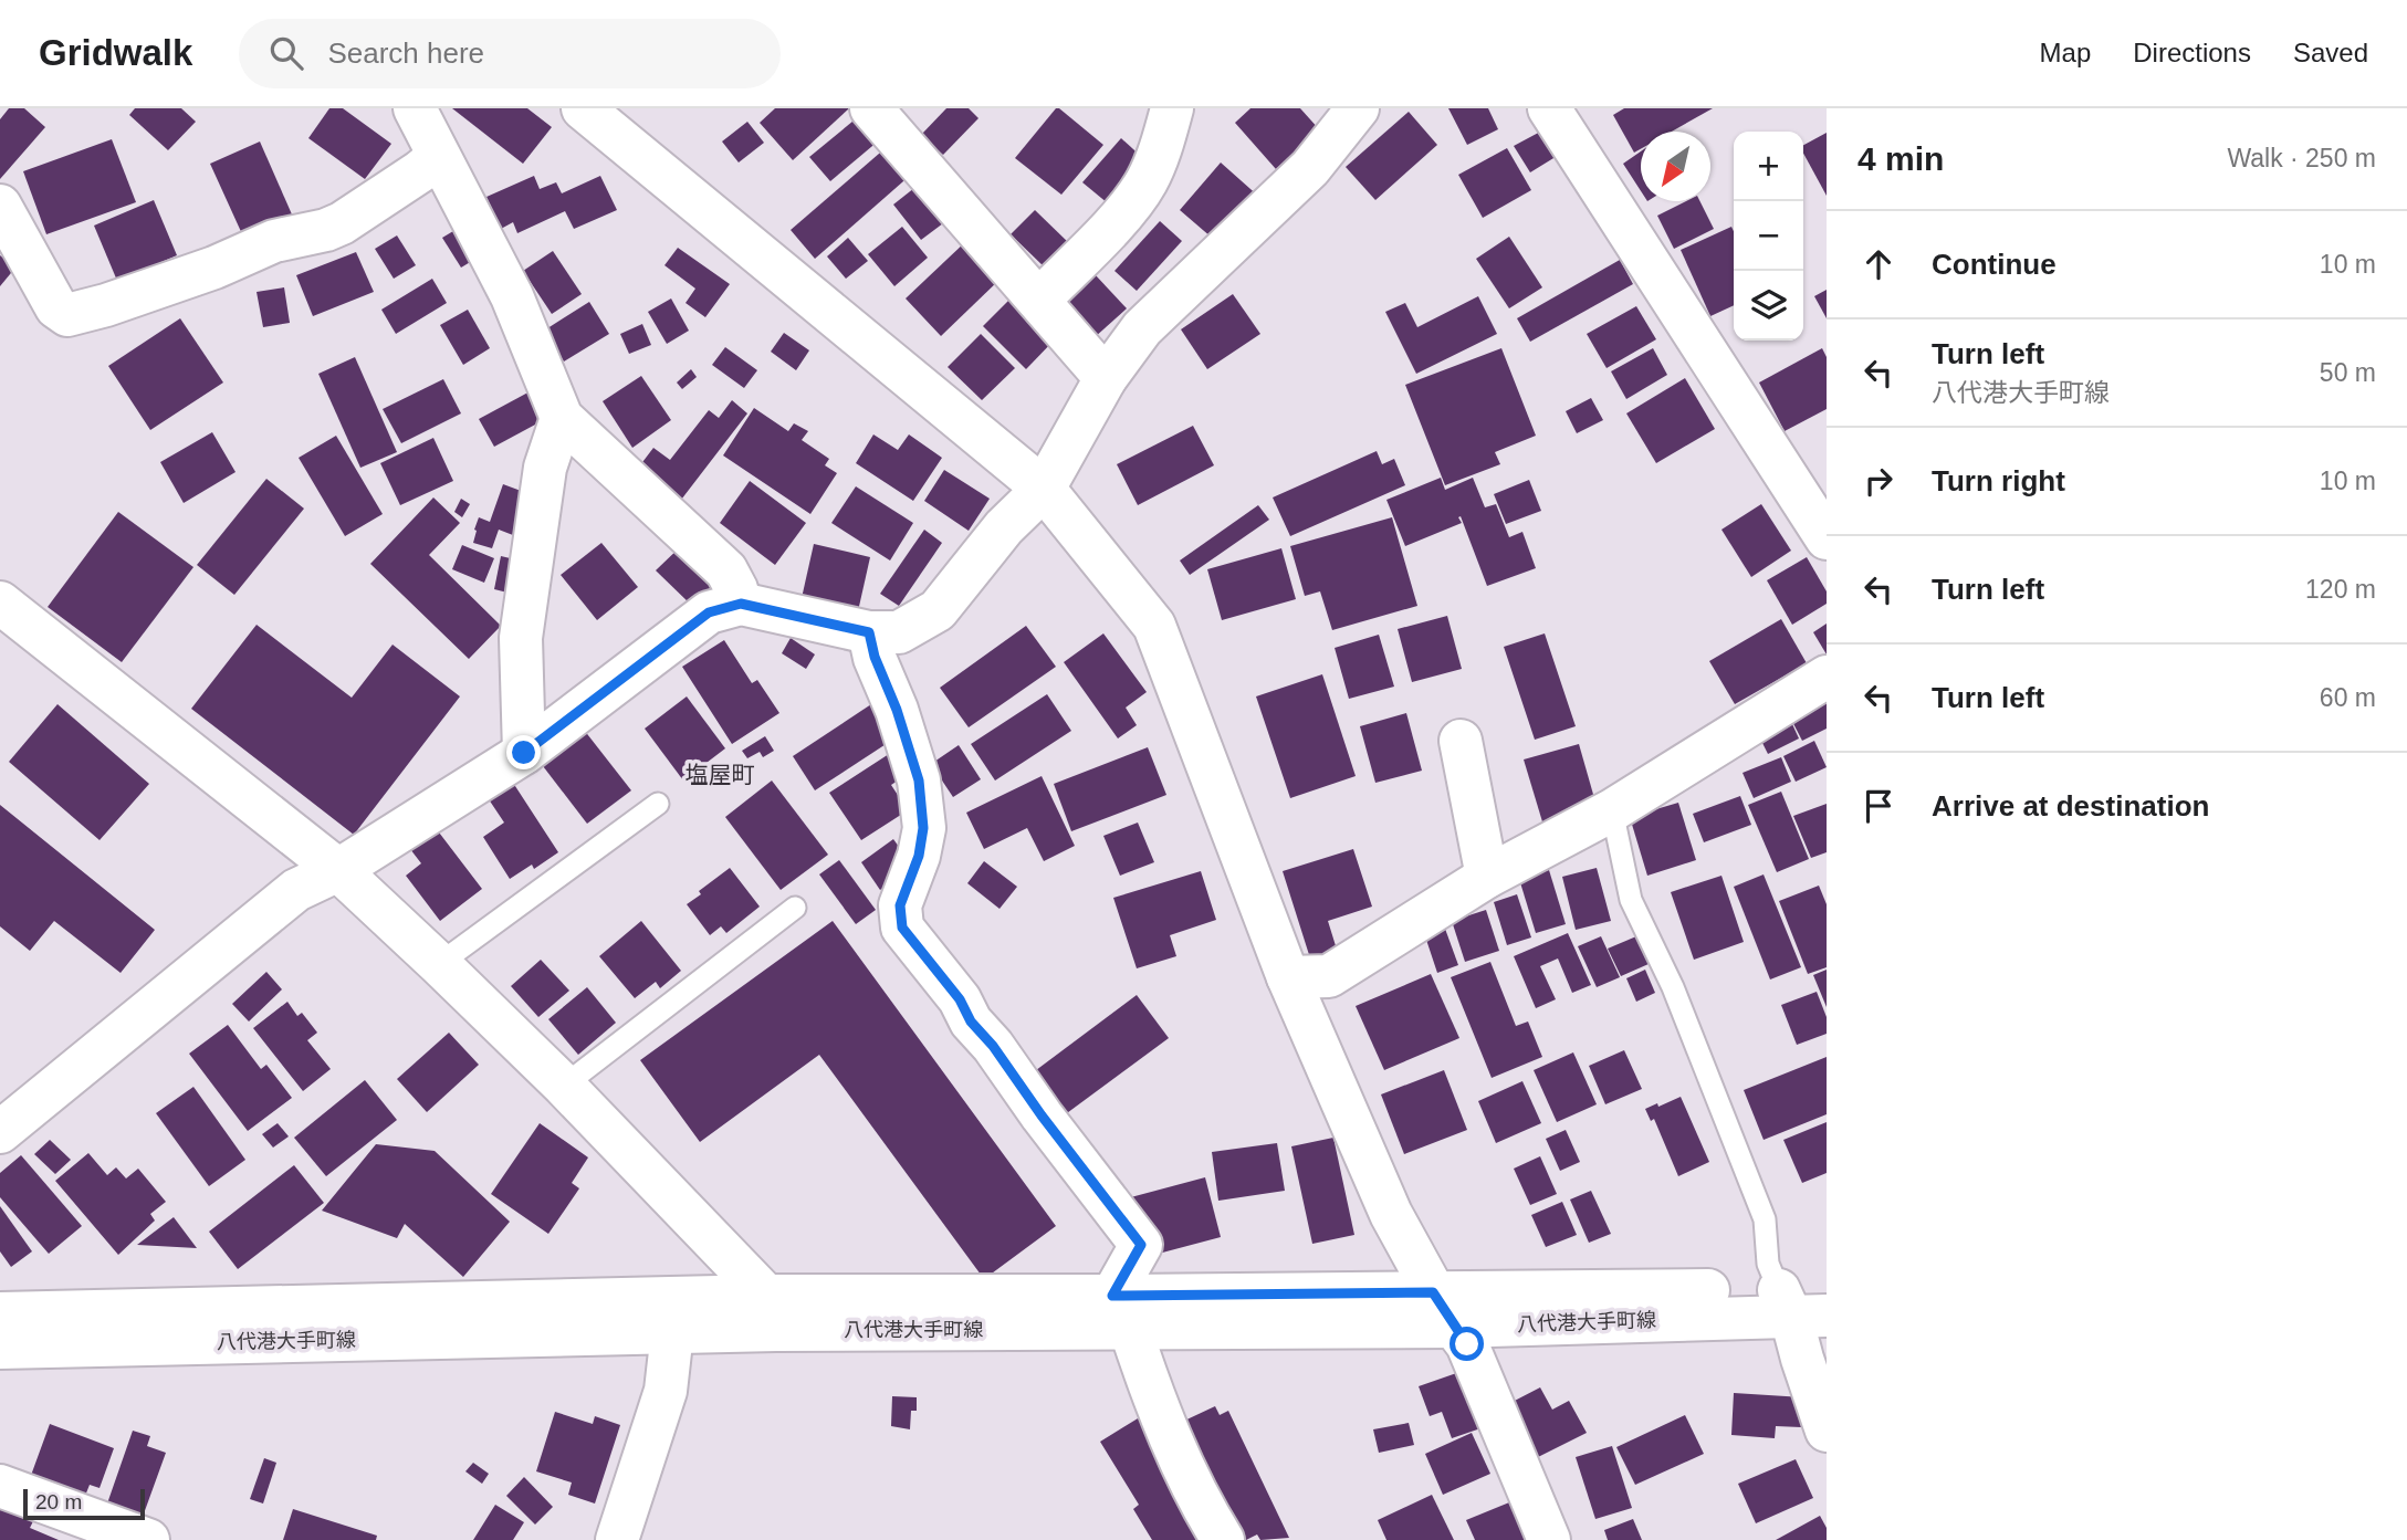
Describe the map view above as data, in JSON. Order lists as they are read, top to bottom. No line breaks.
{"streets":{"street":["八代港大手町線"]},"districts":["塩屋町"],"scale_bar":"20 m","north":"bottom left","page":{"header":"Gridwalk","search":"Search here","nav":["Map","Directions","Saved"],"heading":["4 min","Walk · 250 m"],"map_buttons":["+","−"],"list":[["Continue","10 m"],["Turn left","八代港大手町線","50 m"],["Turn right","10 m"],["Turn left","120 m"],["Turn left","60 m"],"Arrive at destination"],"scale":"20 m"}}
